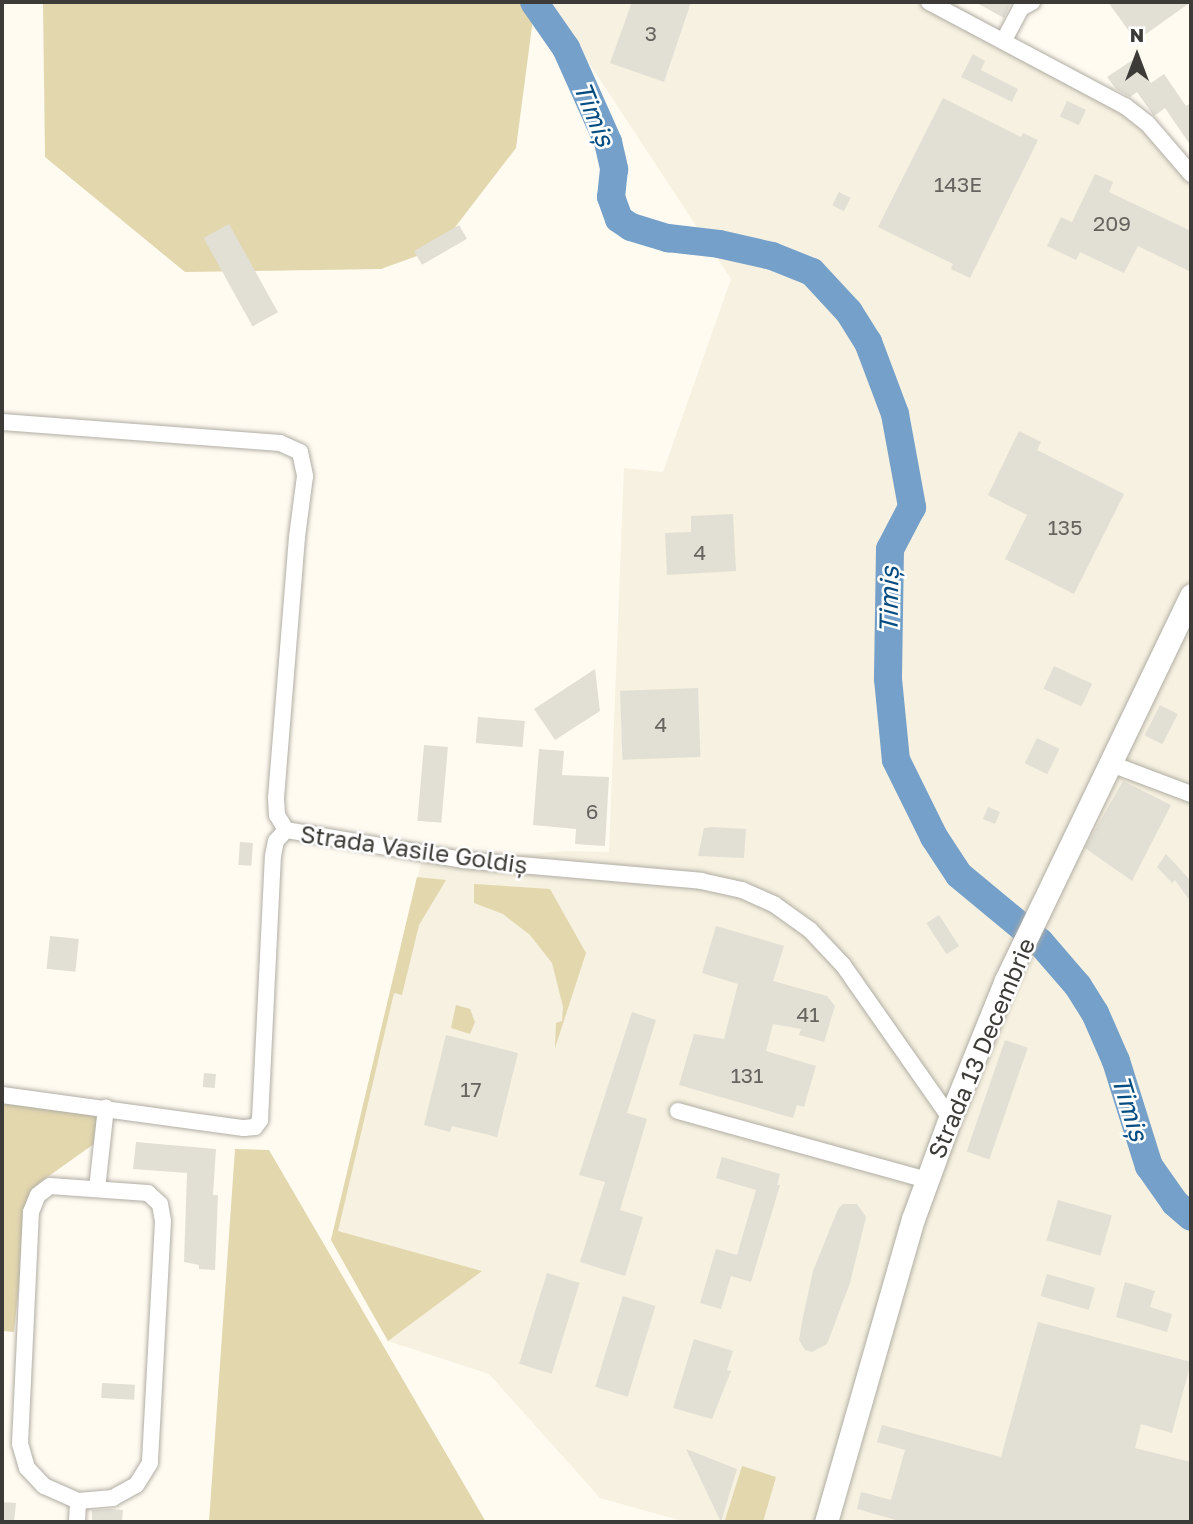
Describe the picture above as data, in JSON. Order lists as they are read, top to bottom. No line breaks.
{"streets":{"main road":["Strada 13 Decembrie"],"street":["Strada Vasile Goldiș"]},"crossings":[["Strada Vasile Goldiș","Strada 13 Decembrie"]],"water":["Timiș"],"house_numbers":["3","143E","209","135","4","4","6","41","131","17"],"north":"top"}
